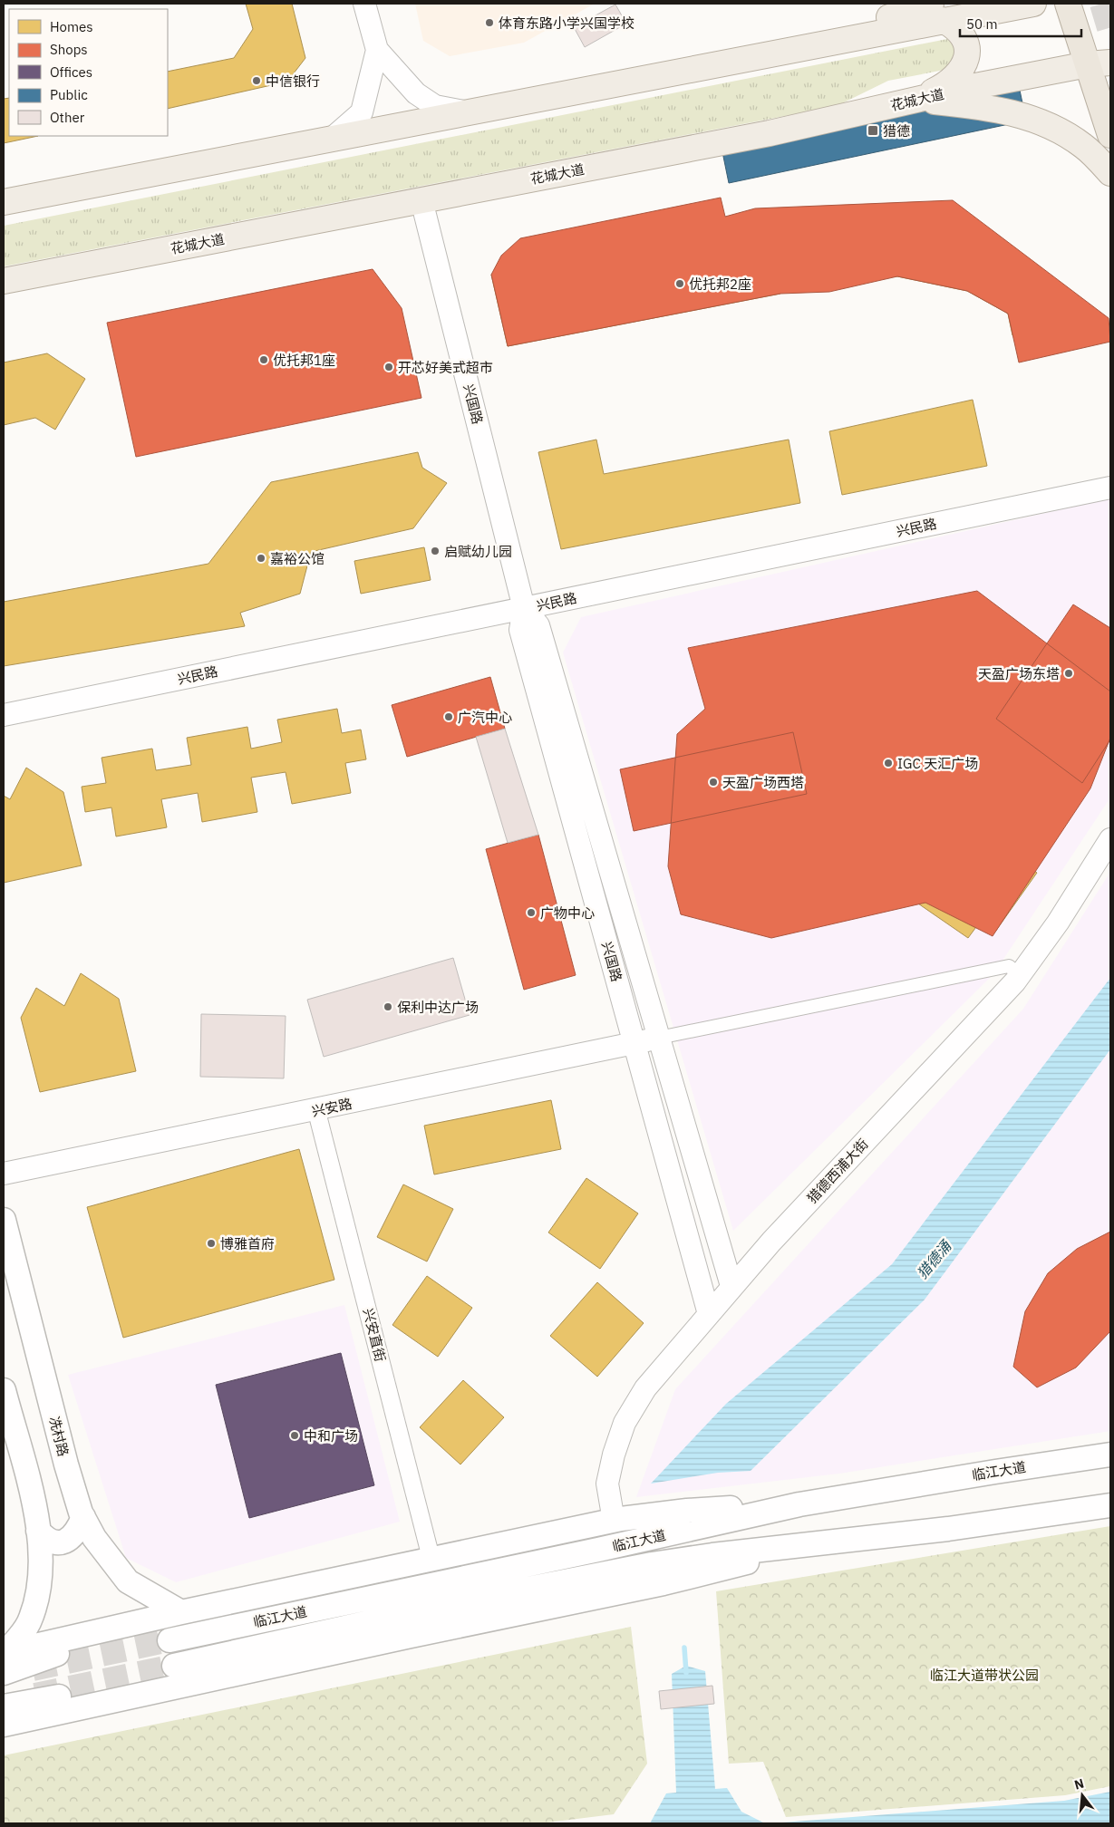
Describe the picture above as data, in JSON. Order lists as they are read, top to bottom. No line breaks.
{"streets":{"main road":["花城大道","冼村路","临江大道"],"street":["兴国路","兴民路","兴安路","猎德西浦大街","兴安直街"]},"crossings":[["花城大道","兴国路"],["兴国路","兴民路"],["兴国路","兴安路"],["兴国路","猎德西浦大街"],["兴安路","兴安直街"]],"water":["猎德涌"],"parks":["临江大道带状公园"],"places":{"other":["体育东路小学兴国学校","中信银行","优托邦2座","优托邦1座","开芯好美式超市","启赋幼儿园","嘉裕公馆","天盈广场东塔","广汽中心","IGC 天汇广场","天盈广场西塔","广物中心","保利中达广场","博雅首府","中和广场"],"transit":["猎德"]},"legend":["Homes","Shops","Offices","Public","Other"],"scale_bar":"50 m","north":"top"}
